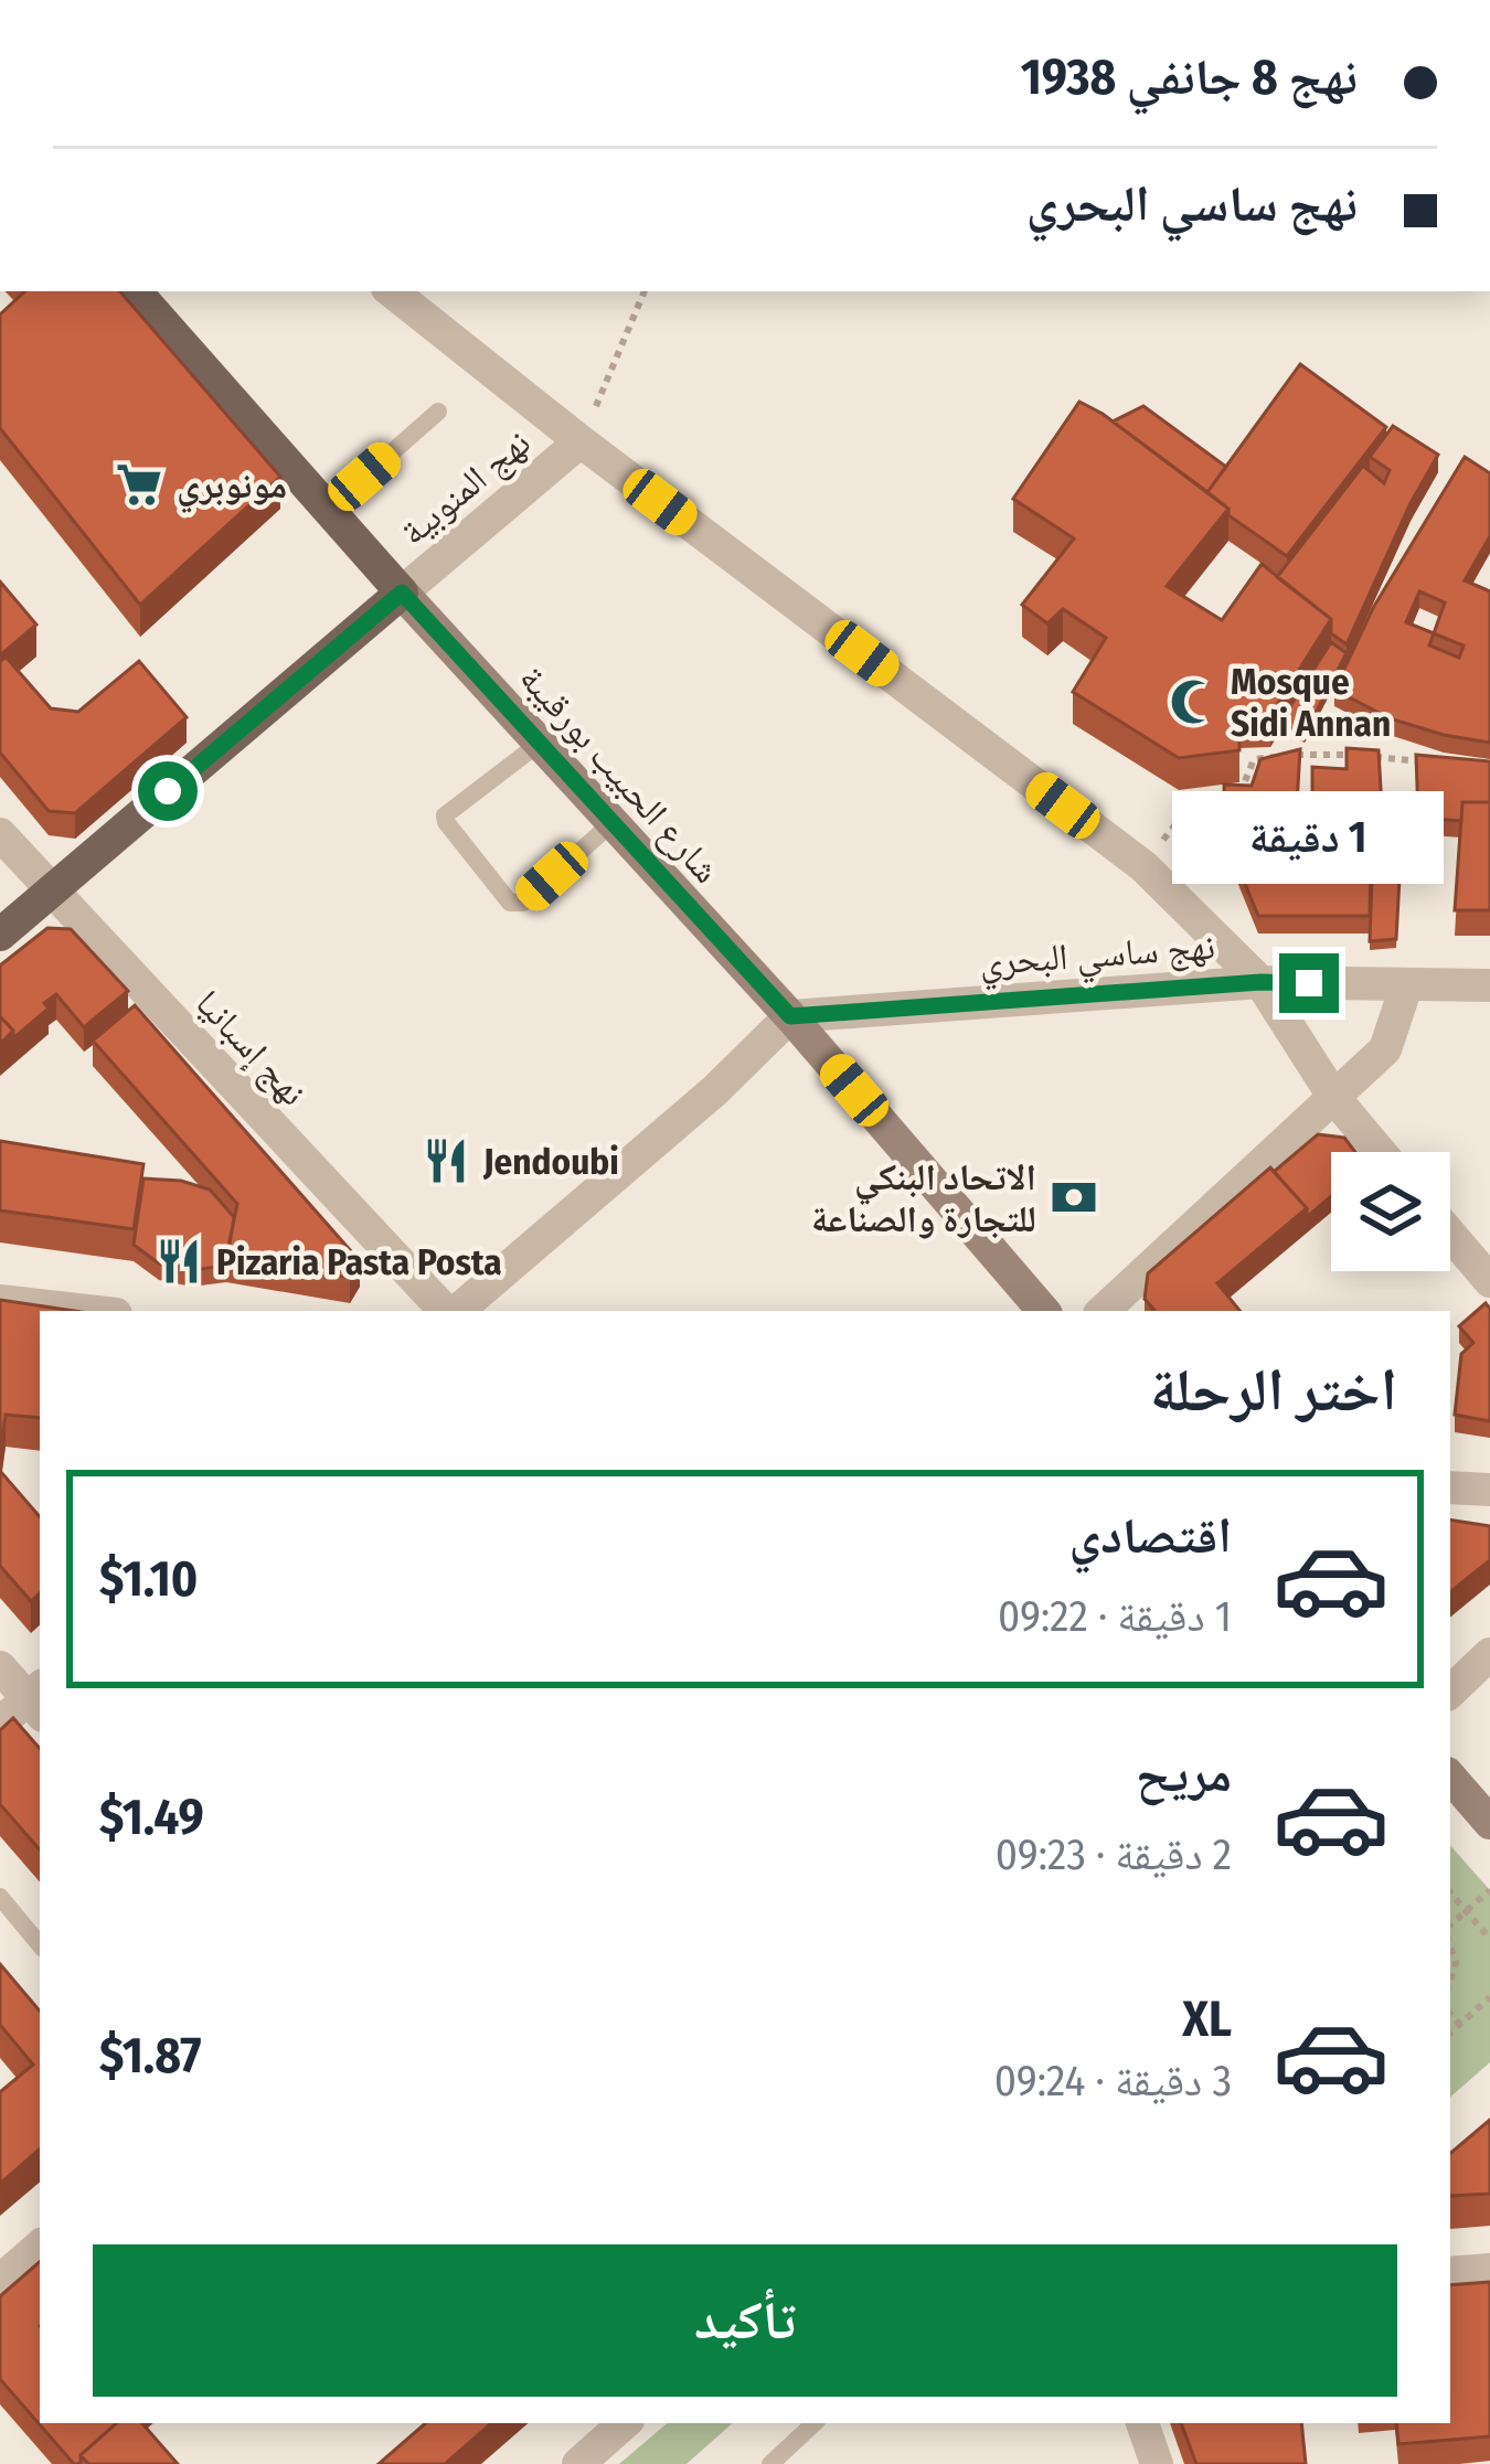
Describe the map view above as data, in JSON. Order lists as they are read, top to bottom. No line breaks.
{"streets":{"main road":["شارع الحبيب بورقيبة"],"street":["نهج المنوبية","نهج ساسي البحري","نهج إسبانيا"]},"crossings":[["نهج المنوبية","شارع الحبيب بورقيبة"],["شارع الحبيب بورقيبة","نهج ساسي البحري"]],"places":{"supermarket":["مونوبري"],"mosque":["Mosque Sidi Annan"],"restaurant":["Jendoubi","Pizaria Pasta Posta"],"bank":["الاتحاد البنكي للتجارة والصناعة"]},"page":{"banner":["نهج 8 جانفي 1938","نهج ساسي البحري"],"bubble":"1 دقيقة","heading":"اختر الرحلة","list":[{"name":"اقتصادي","note":"1 دقيقة · 09:22","value":"$1.10"},{"name":"مريح","note":"2 دقيقة · 09:23","value":"$1.49"},{"name":"XL","note":"3 دقيقة · 09:24","value":"$1.87"}],"buttons":"تأكيد"}}
